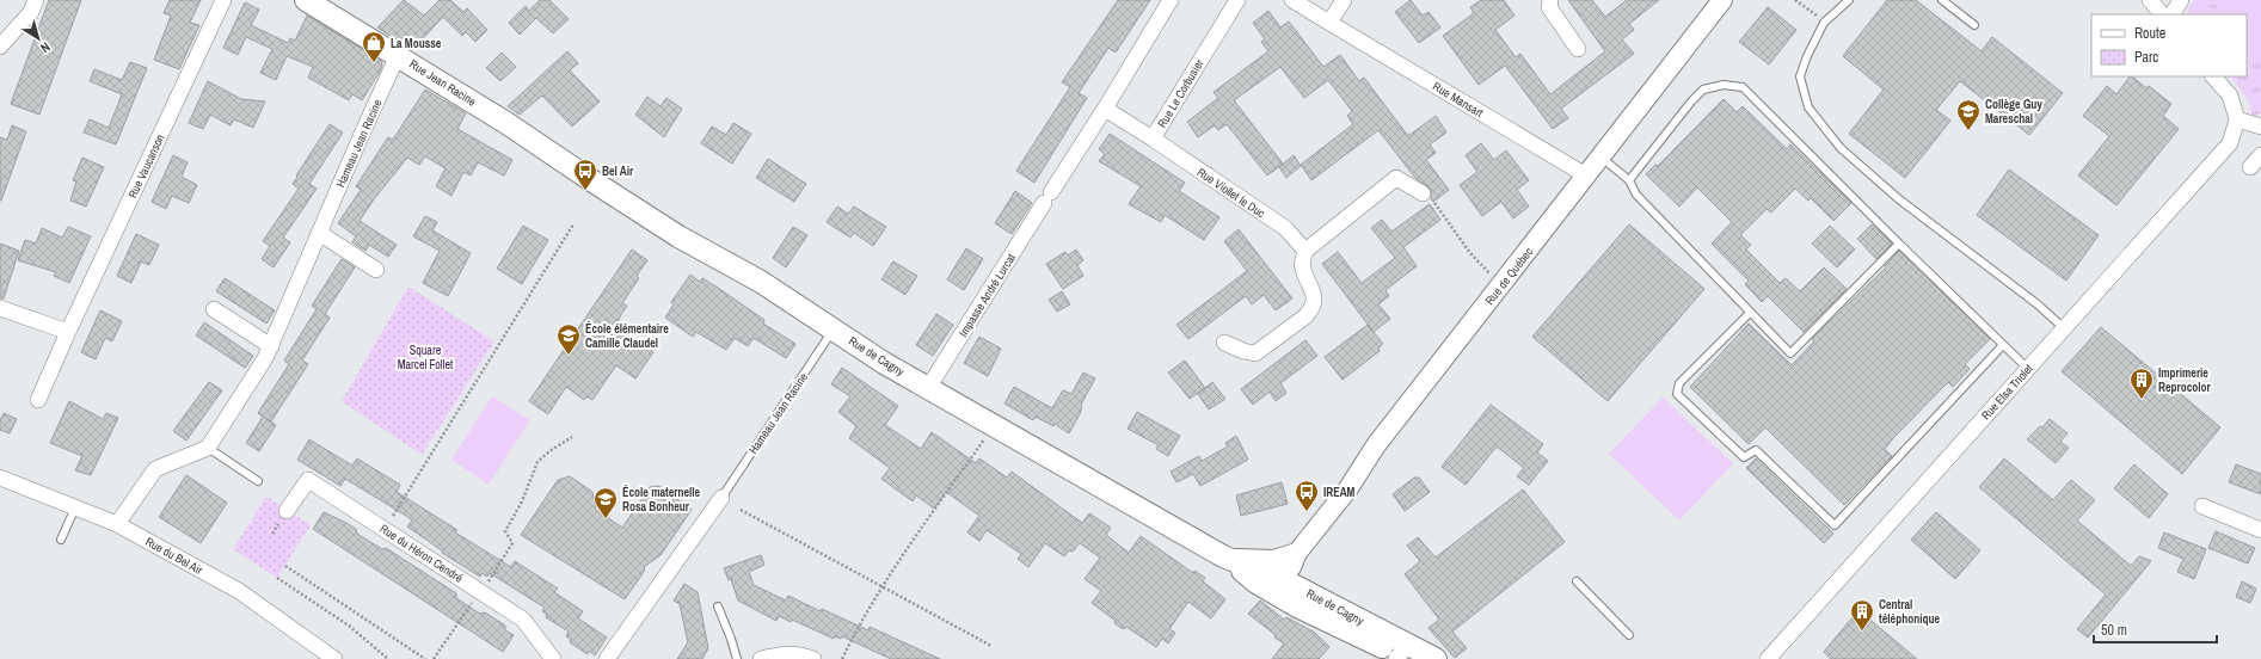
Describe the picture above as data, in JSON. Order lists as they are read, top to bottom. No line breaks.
{"streets":{"main road":["Rue Jean Racine","Rue de Cagny"],"street":["Rue Le Corbusier","Rue Mansart","Hameau Jean Racine","Rue Vaucanson","Rue Viollet le Duc","Rue de Québec","Impasse André Lurcat","Rue Elsa Triolet","Rue du Héron Cendré","Rue du Bel Air"]},"crossings":[["Rue Jean Racine","Hameau Jean Racine"],["Rue Jean Racine","Rue de Cagny"],["Rue Le Corbusier","Rue Viollet le Duc"],["Rue Le Corbusier","Impasse André Lurcat"],["Rue Mansart","Rue de Québec"],["Hameau Jean Racine","Rue de Cagny"],["Rue de Québec","Rue de Cagny"],["Impasse André Lurcat","Rue de Cagny"]],"parks":["Square Marcel Follet"],"places":{"shop":["La Mousse"],"school or university":["Collège Guy Mareschal","École élémentaire Camille Claudel","École maternelle Rosa Bonheur"],"bus stop":["Bel Air","IREAM"],"building":["Imprimerie Reprocolor","Central téléphonique"]},"legend":["Route","Parc"],"scale_bar":"50 m","north":"bottom right"}
